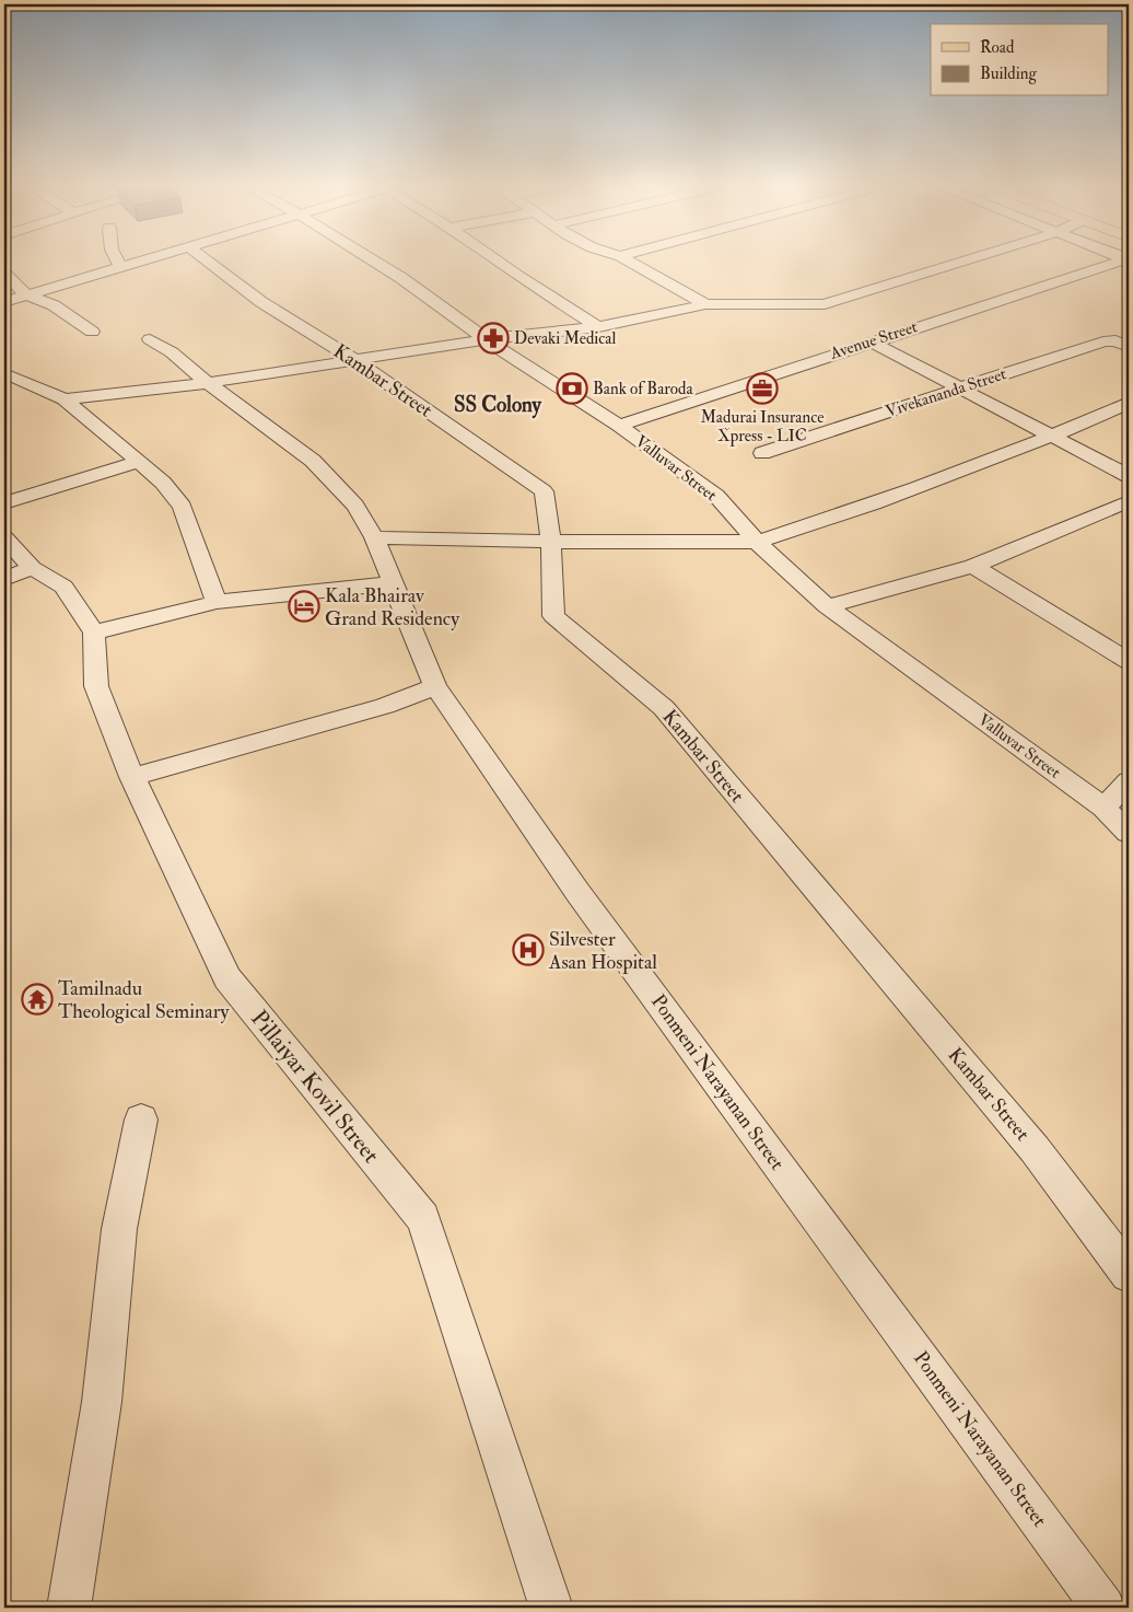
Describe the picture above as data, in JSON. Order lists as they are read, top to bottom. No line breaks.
{"streets":{"street":["Avenue Street","Kambar Street","Vivekananda Street","Valluvar Street","Ponmeni Narayanan Street","Pillaiyar Kovil Street"]},"crossings":[["Avenue Street","Valluvar Street"]],"districts":["SS Colony"],"places":{"pharmacy":["Devaki Medical"],"bank":["Bank of Baroda"],"office":["Madurai Insurance Xpress - LIC"],"hotel":["Kala Bhairav Grand Residency"],"hospital":["Silvester Asan Hospital"],"temple":["Tamilnadu Theological Seminary"]},"legend":["Road","Building"]}
